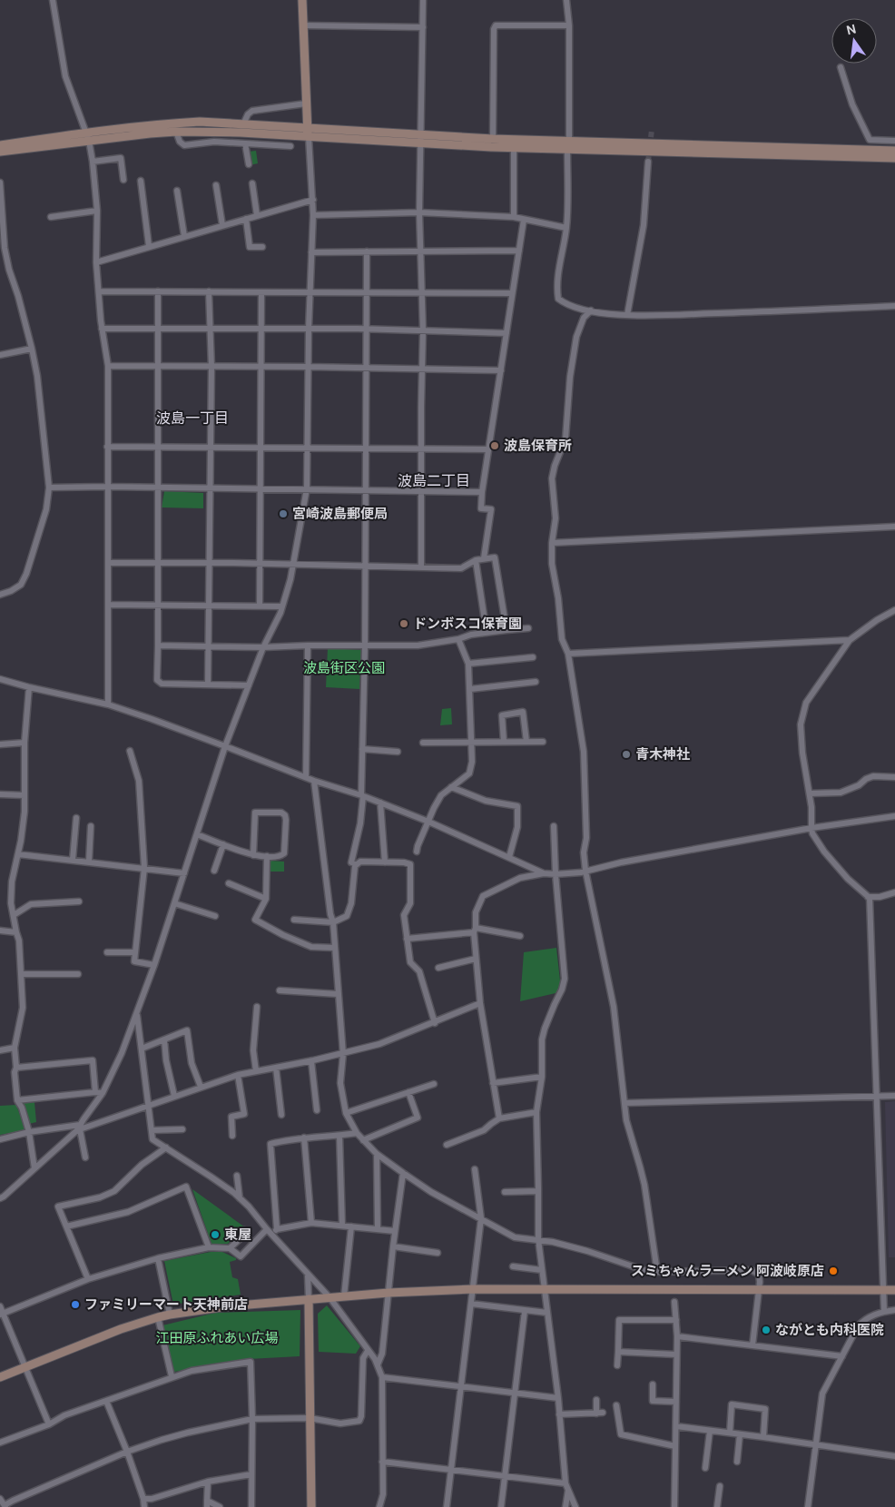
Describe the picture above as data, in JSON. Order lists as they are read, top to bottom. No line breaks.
{"districts":["波島一丁目","波島二丁目"],"parks":["波島街区公園","江田原ふれあい広場"],"places":["波島保育所","宮崎波島郵便局","ドンボスコ保育園","青木神社","東屋","スミちゃんラーメン 阿波岐原店","ファミリーマート天神前店","ながとも内科医院"],"north":"top"}
